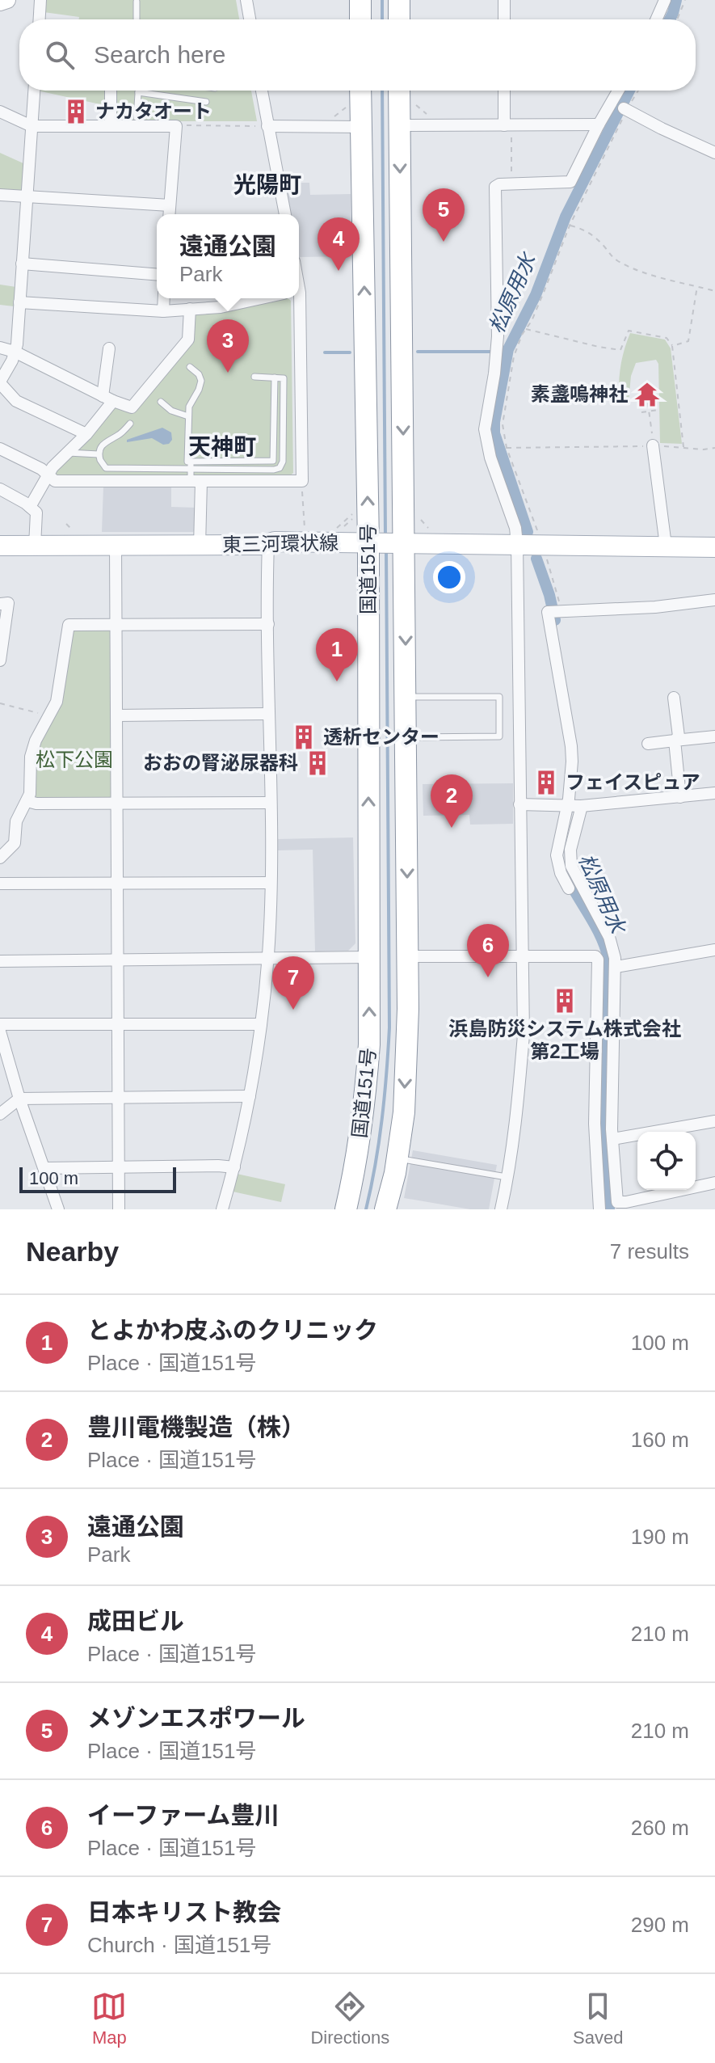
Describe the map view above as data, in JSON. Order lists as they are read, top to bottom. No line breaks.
{"streets":{"highway":["国道151号"],"main road":["東三河環状線"]},"crossings":[["東三河環状線","国道151号"]],"districts":["光陽町","天神町"],"water":["松原用水"],"parks":["松下公園"],"places":{"building":["ナカタオート","透析センター","おおの腎泌尿器科","フェイスピュア","浜島防災システム株式会社 第2工場"],"temple":["素盞嗚神社"]},"scale_bar":"100 m","page":{"search":"Search here","pins":["5","4","3","1","2","6","7"],"popup":["遠通公園","Park"],"scale":"100 m","heading":["Nearby","7 results"],"list":[{"mark":"1","name":"とよかわ皮ふのクリニック","note":"Place · 国道151号","value":"100 m"},{"mark":"2","name":"豊川電機製造（株）","note":"Place · 国道151号","value":"160 m"},{"mark":"3","name":"遠通公園","note":"Park","value":"190 m"},{"mark":"4","name":"成田ビル","note":"Place · 国道151号","value":"210 m"},{"mark":"5","name":"メゾンエスポワール","note":"Place · 国道151号","value":"210 m"},{"mark":"6","name":"イーファーム豊川","note":"Place · 国道151号","value":"260 m"},{"mark":"7","name":"日本キリスト教会","note":"Church · 国道151号","value":"290 m"}],"nav":["Map","Directions","Saved"]}}
